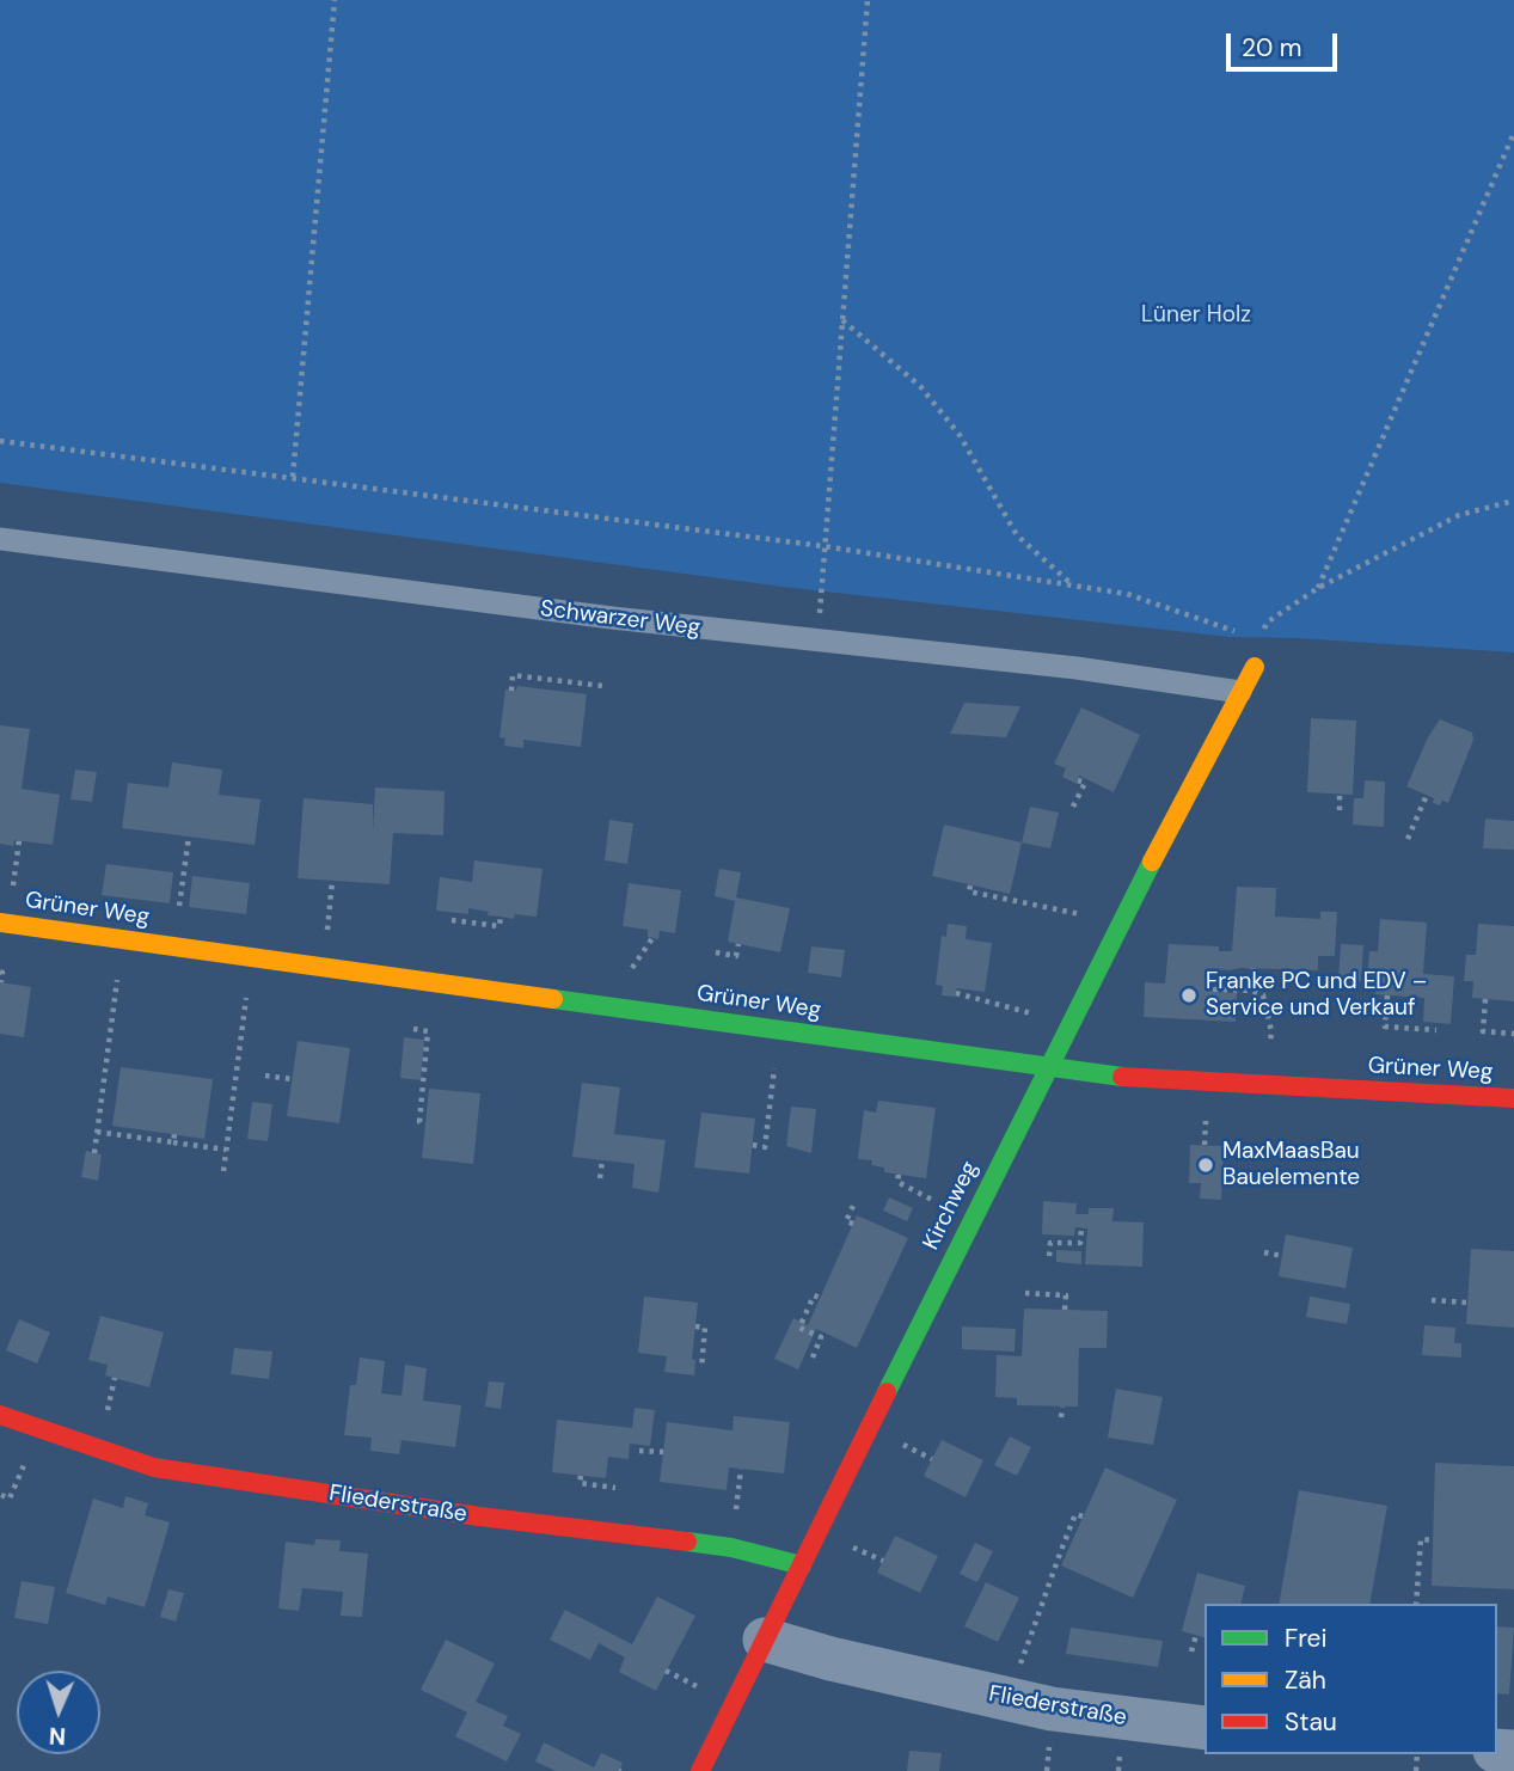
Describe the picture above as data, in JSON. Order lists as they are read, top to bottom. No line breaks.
{"streets":{"street":["Grüner Weg","Kirchweg","Fliederstraße"],"lane":["Schwarzer Weg"]},"crossings":[["Schwarzer Weg","Kirchweg"],["Grüner Weg","Kirchweg"],["Kirchweg","Fliederstraße"]],"parks":["Lüner Holz"],"places":["Franke PC und EDV – Service und Verkauf","MaxMaasBau Bauelemente"],"legend":["Frei","Zäh","Stau"],"scale_bar":"20 m","north":"bottom"}
